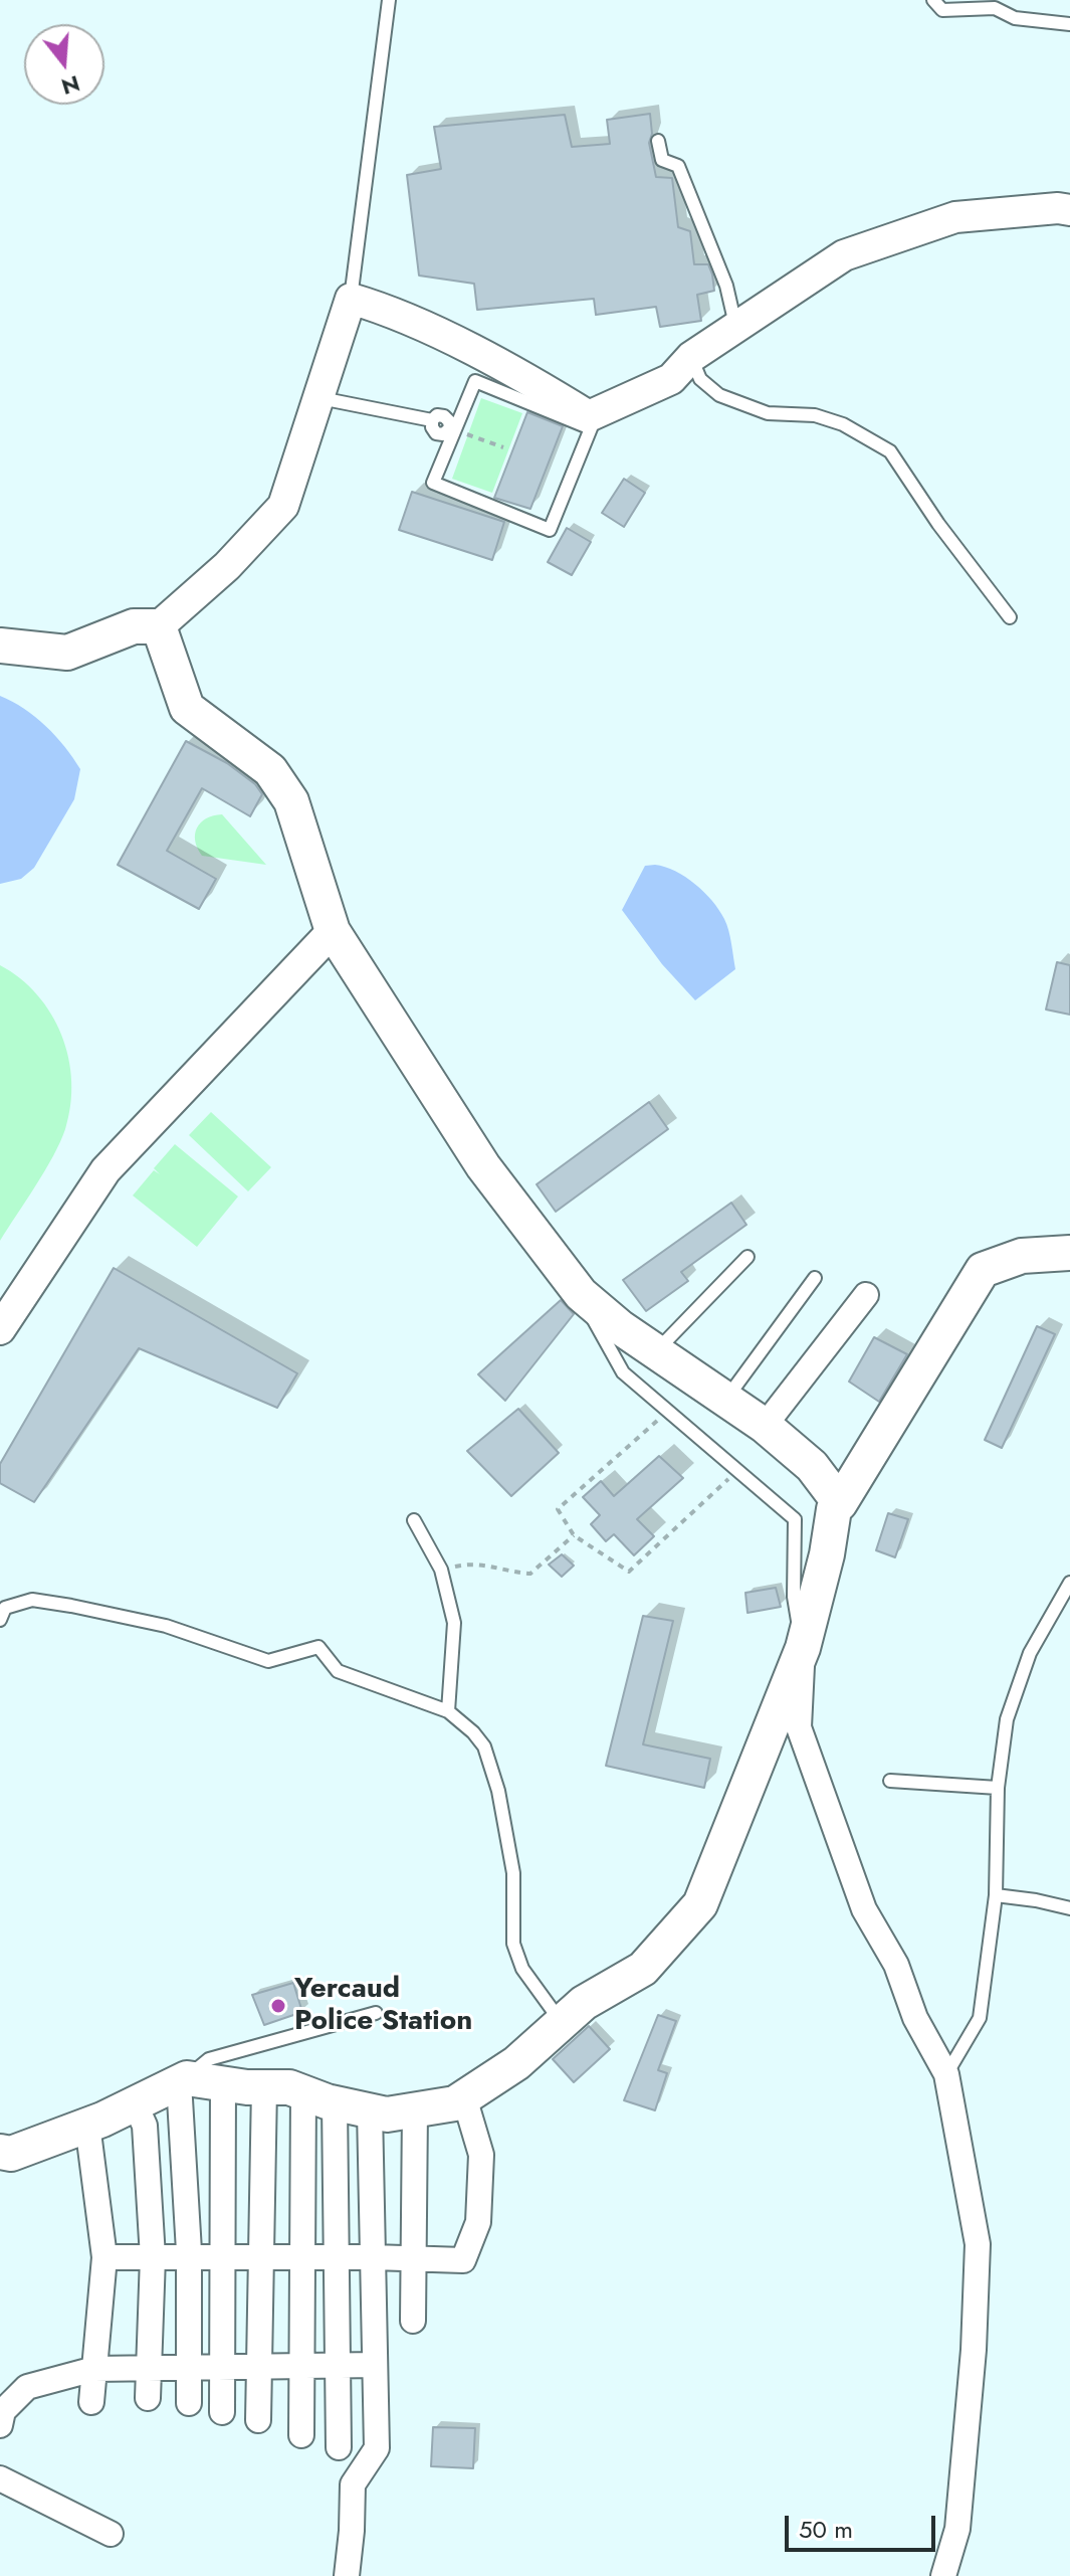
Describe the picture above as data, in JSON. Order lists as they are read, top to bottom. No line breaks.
{"places":["Yercaud Police Station"],"scale_bar":"50 m","north":"bottom"}
